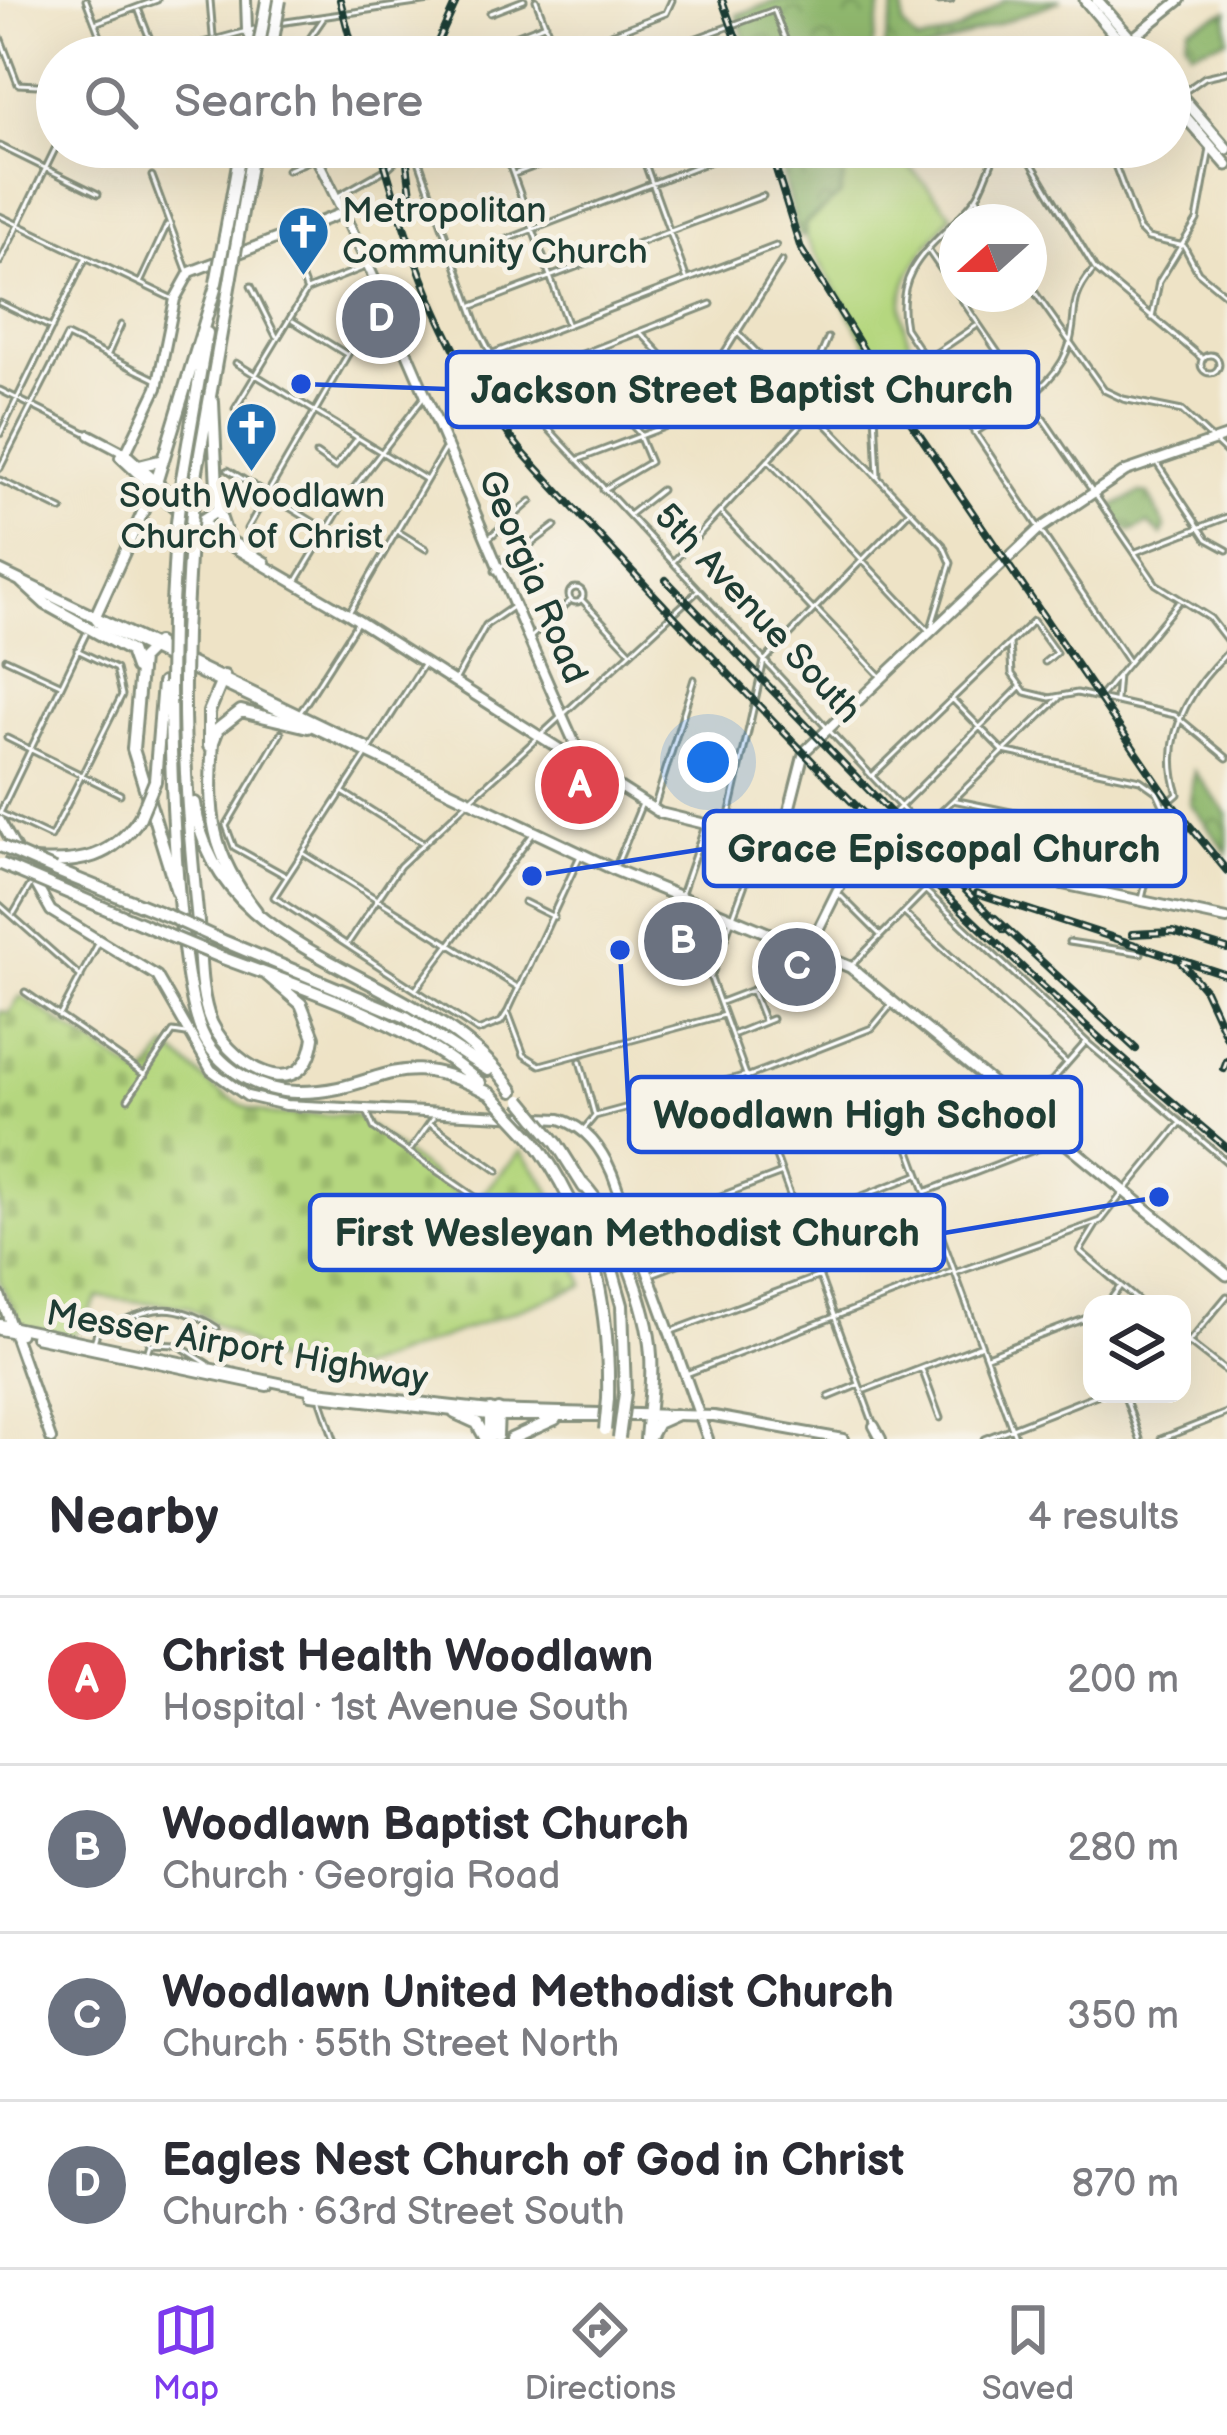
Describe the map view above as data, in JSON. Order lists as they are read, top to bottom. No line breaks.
{"streets":{"street":["Georgia Road","5th Avenue South","Messer Airport Highway"]},"places":{"church":["Metropolitan Community Church","South Woodlawn Church of Christ"],"other":["Jackson Street Baptist Church","Grace Episcopal Church","Woodlawn High School","First Wesleyan Methodist Church"]},"north":"left","page":{"search":"Search here","pins":["D","A","B","C"],"heading":["Nearby","4 results"],"list":[{"mark":"A","name":"Christ Health Woodlawn","note":"Hospital · 1st Avenue South","value":"200 m"},{"mark":"B","name":"Woodlawn Baptist Church","note":"Church · Georgia Road","value":"280 m"},{"mark":"C","name":"Woodlawn United Methodist Church","note":"Church · 55th Street North","value":"350 m"},{"mark":"D","name":"Eagles Nest Church of God in Christ","note":"Church · 63rd Street South","value":"870 m"}],"nav":["Map","Directions","Saved"]}}
